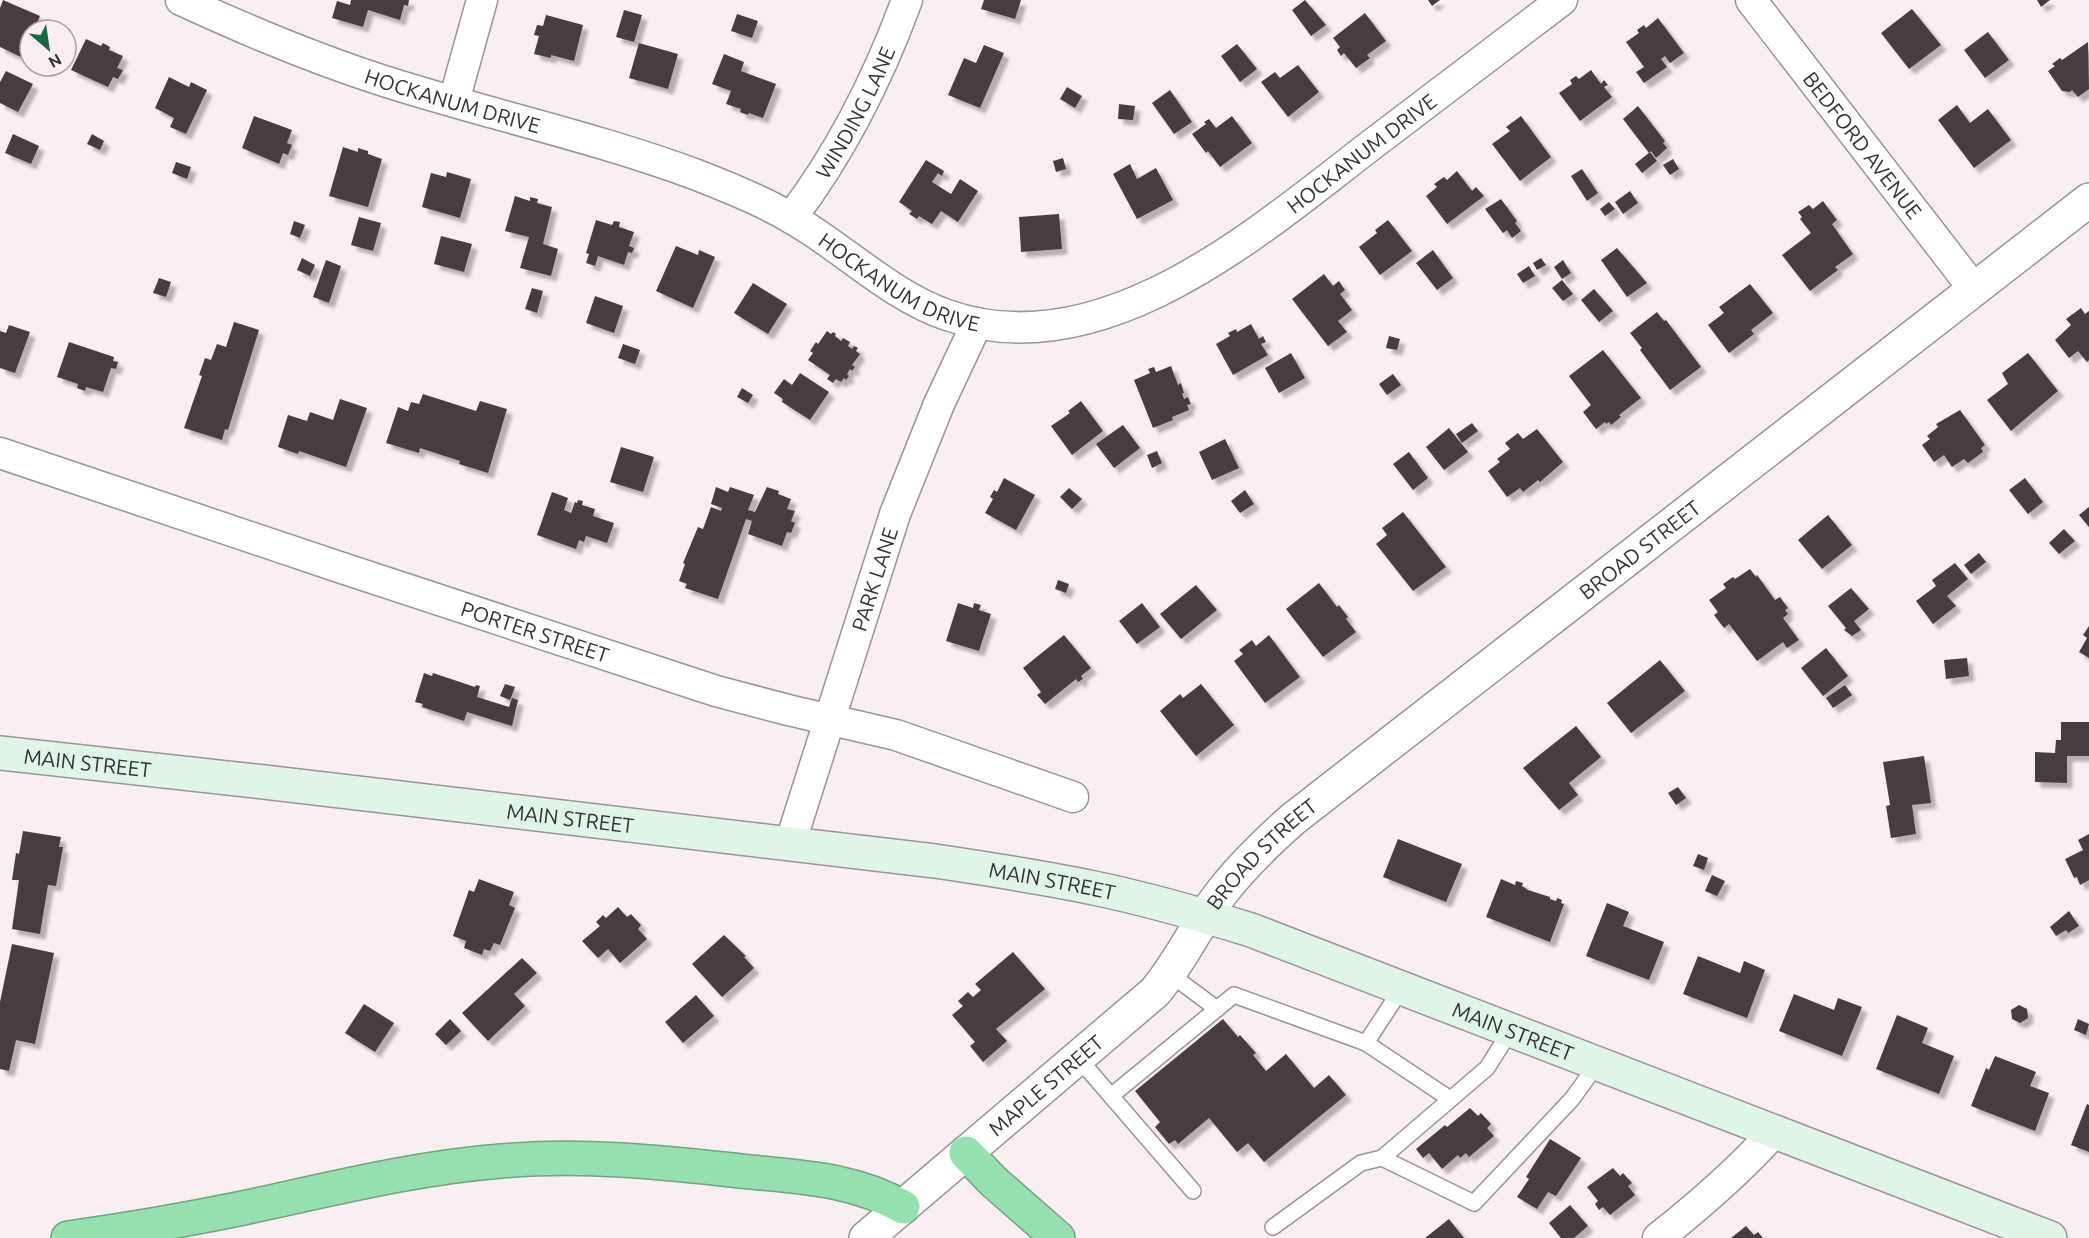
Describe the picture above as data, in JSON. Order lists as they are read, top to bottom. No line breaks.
{"streets":{"main road":["MAIN STREET"],"street":["HOCKANUM DRIVE","WINDING LANE","BEDFORD AVENUE","BROAD STREET","PARK LANE","PORTER STREET","MAPLE STREET"]},"crossings":[["HOCKANUM DRIVE","WINDING LANE"],["HOCKANUM DRIVE","PARK LANE"],["BEDFORD AVENUE","BROAD STREET"],["BROAD STREET","MAIN STREET"],["BROAD STREET","MAPLE STREET"],["PARK LANE","PORTER STREET"],["PARK LANE","MAIN STREET"],["MAIN STREET","MAPLE STREET"]],"north":"bottom right"}
